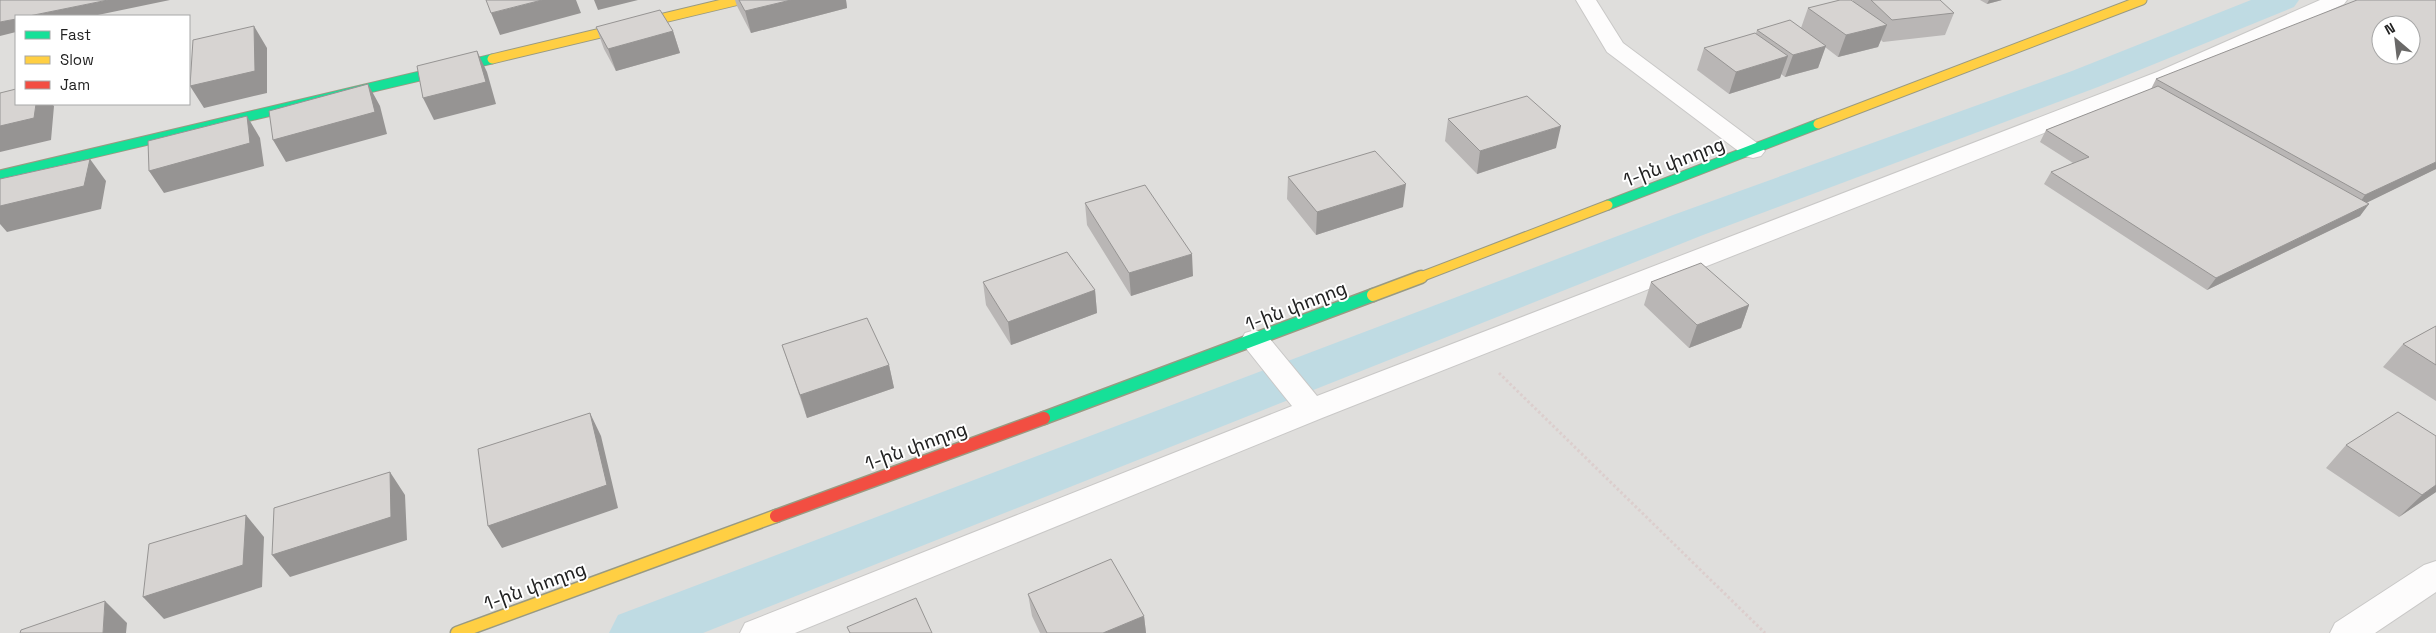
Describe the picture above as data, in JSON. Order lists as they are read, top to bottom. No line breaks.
{"streets":{"street":["1-ին փողոց"]},"legend":["Fast","Slow","Jam"],"north":"top left"}
